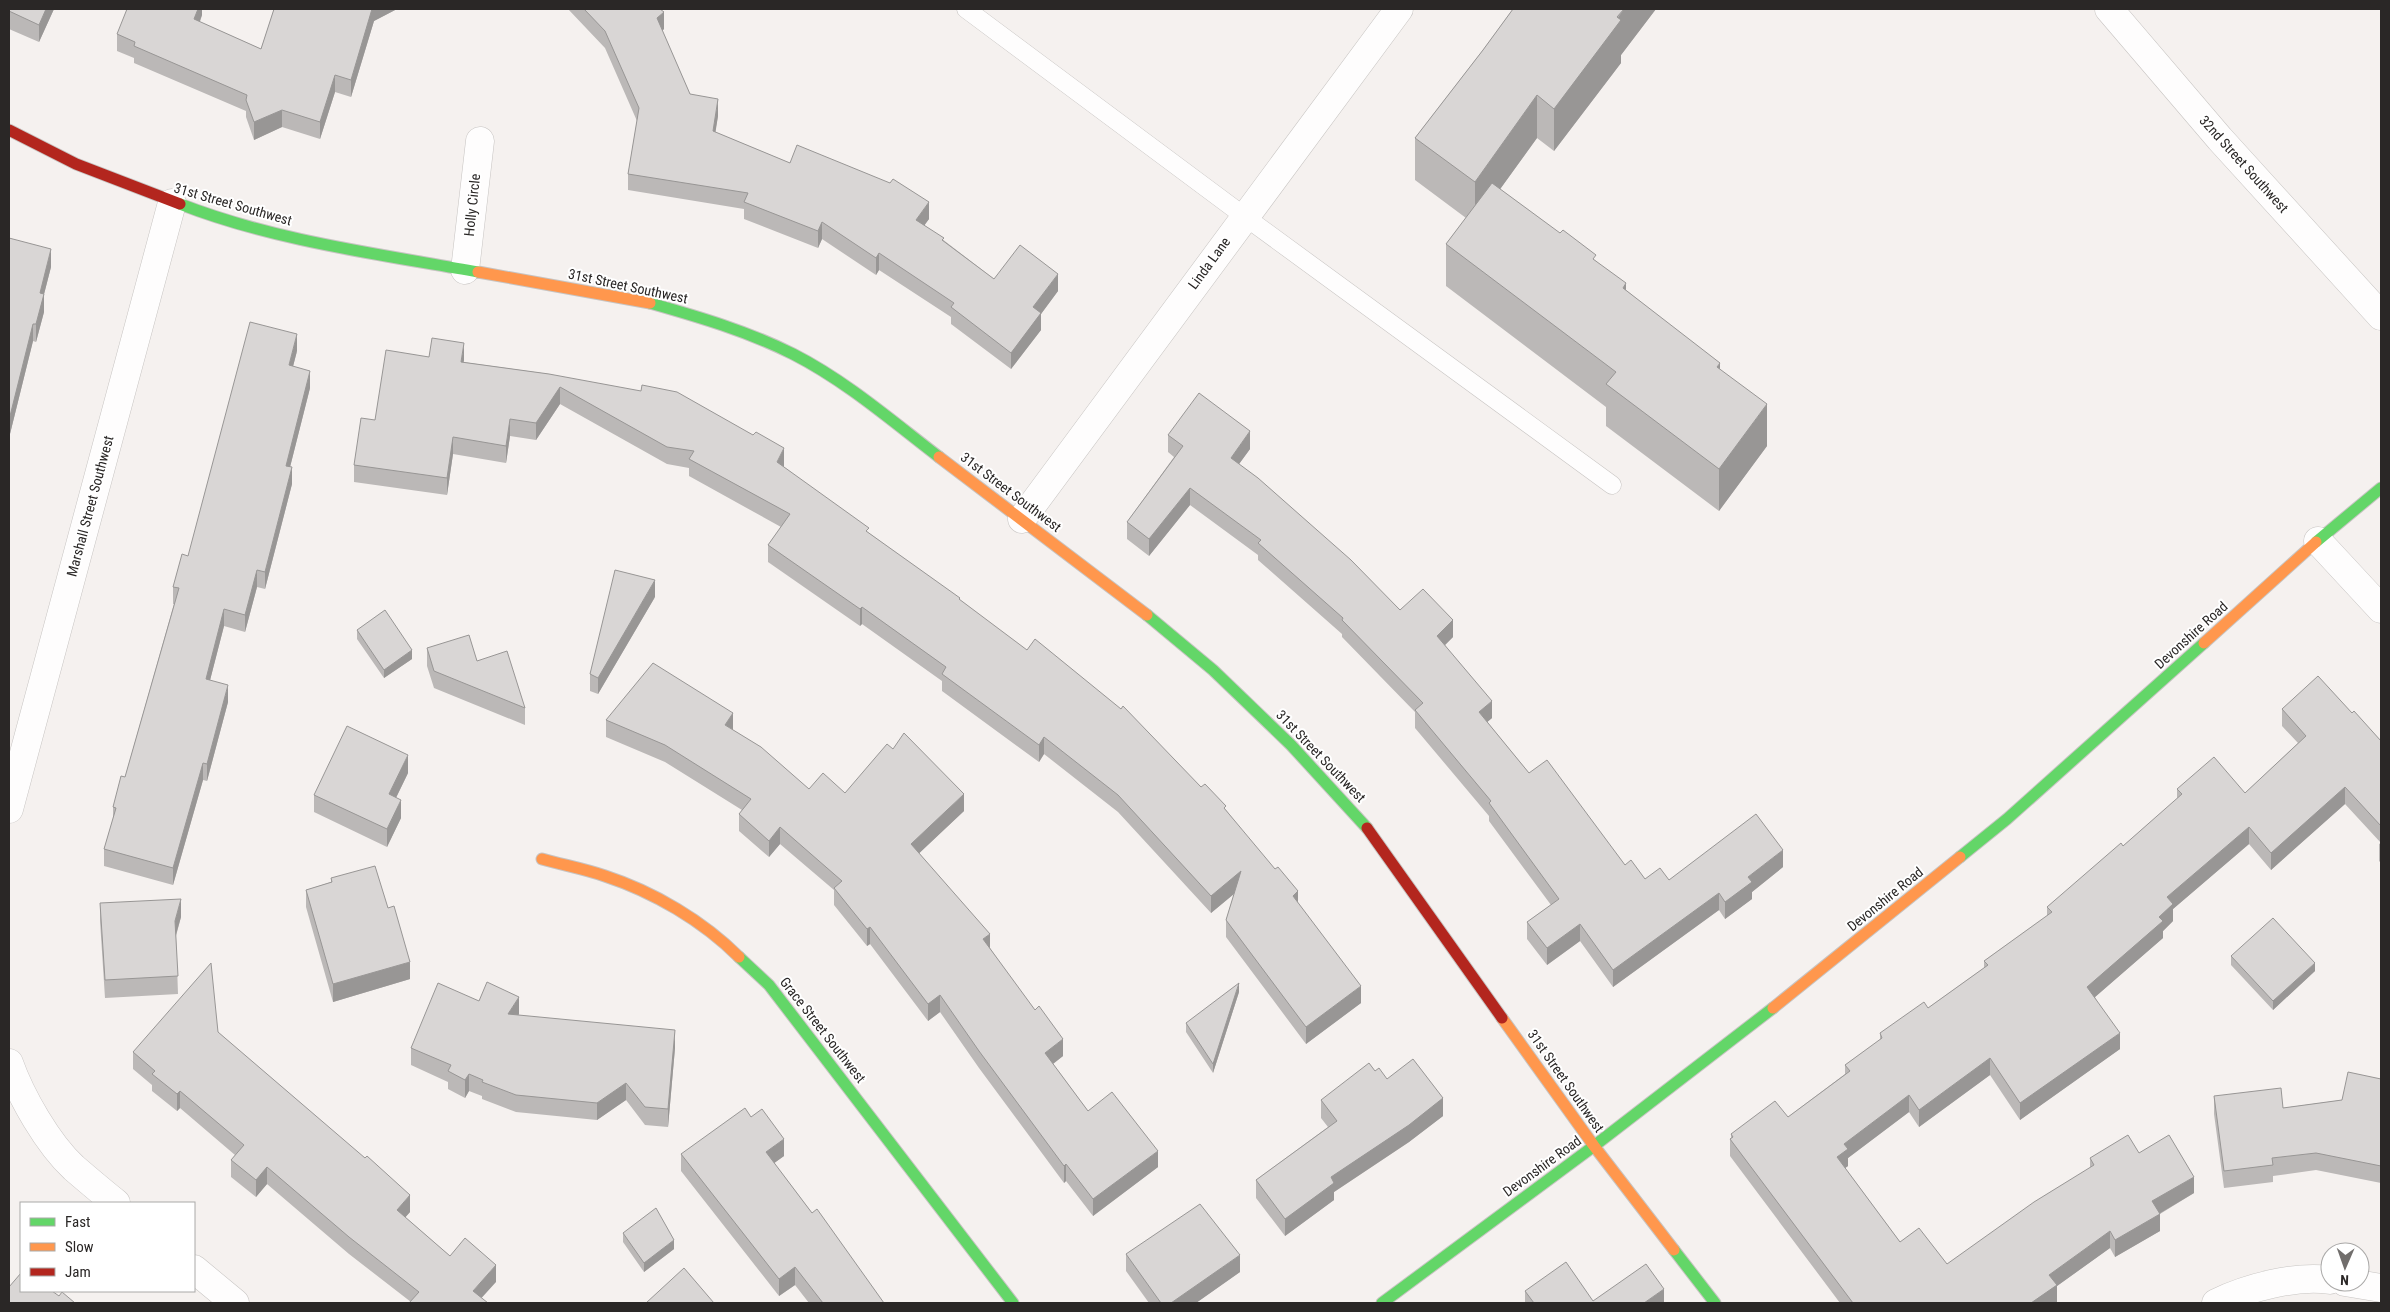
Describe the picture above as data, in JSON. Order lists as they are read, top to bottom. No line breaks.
{"streets":{"street":["32nd Street Southwest","31st Street Southwest","Holly Circle","Linda Lane","Marshall Street Southwest","Devonshire Road","Grace Street Southwest"]},"crossings":[["31st Street Southwest","Holly Circle"],["31st Street Southwest","Linda Lane"],["31st Street Southwest","Marshall Street Southwest"],["31st Street Southwest","Devonshire Road"]],"legend":["Fast","Slow","Jam"],"north":"bottom"}
